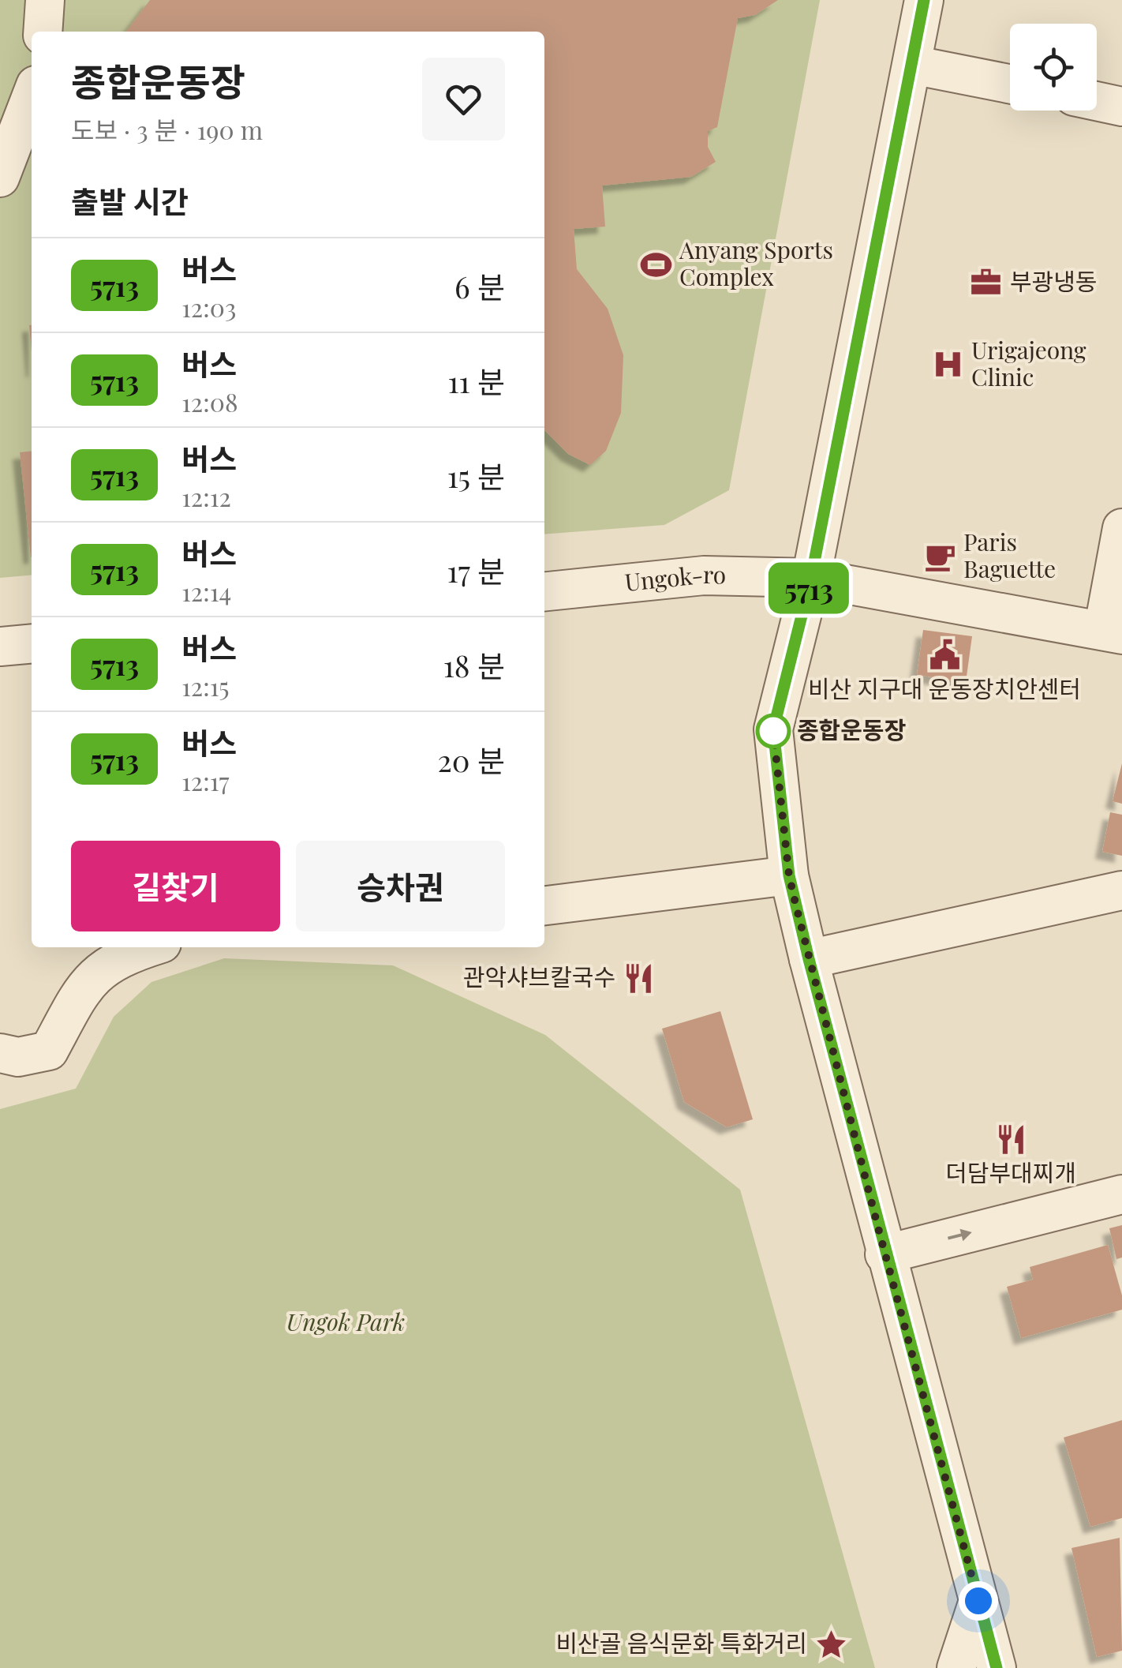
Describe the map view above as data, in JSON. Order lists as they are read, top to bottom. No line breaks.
{"streets":{"street":["Ungok-ro"]},"parks":["Ungok Park"],"places":{"sports":["Anyang Sports Complex"],"office":["부광냉동"],"hospital":["Urigajeong Clinic"],"cafe":["Paris Baguette"],"public building":["비산 지구대 운동장치안센터"],"other":["종합운동장"],"restaurant":["관악샤브칼국수","더담부대찌개"],"place":["비산골 음식문화 특화거리"]},"lines":["bus line 5713"],"page":{"on_map":"5713","heading":[["종합운동장","도보 · 3 분 · 190 m"],"출발 시간"],"list":[{"mark":"5713","name":"버스","note":"12:03","value":"6 분"},{"mark":"5713","name":"버스","note":"12:08","value":"11 분"},{"mark":"5713","name":"버스","note":"12:12","value":"15 분"},{"mark":"5713","name":"버스","note":"12:14","value":"17 분"},{"mark":"5713","name":"버스","note":"12:15","value":"18 분"},{"mark":"5713","name":"버스","note":"12:17","value":"20 분"}],"buttons":["길찾기","승차권"]}}
